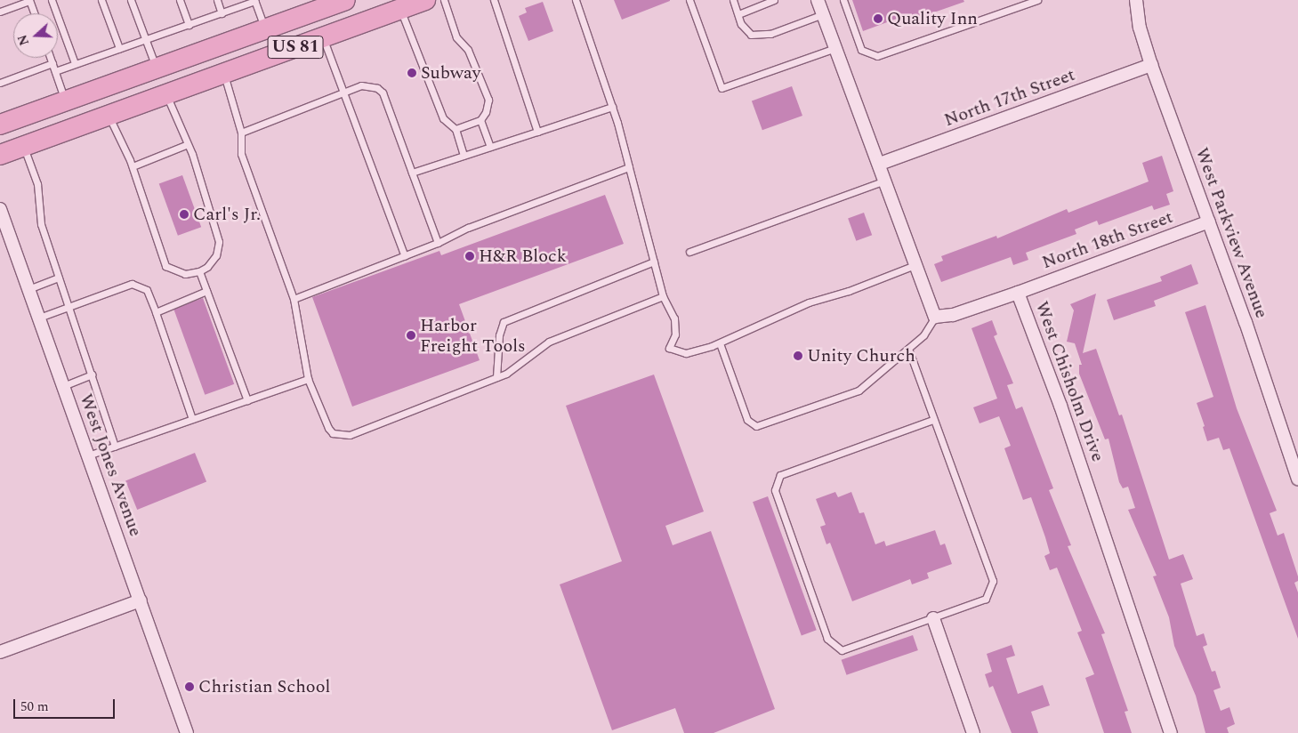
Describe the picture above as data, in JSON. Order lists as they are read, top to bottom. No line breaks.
{"streets":{"main road":["US 81"],"street":["North 17th Street","West Parkview Avenue","North 18th Street","West Chisholm Drive","West Jones Avenue"]},"crossings":[["North 17th Street","West Parkview Avenue"],["West Parkview Avenue","North 18th Street"],["North 18th Street","West Chisholm Drive"]],"places":["Quality Inn","Subway","Carl's Jr.","H&R Block","Harbor Freight Tools","Unity Church","Christian School"],"scale_bar":"50 m","north":"left"}
